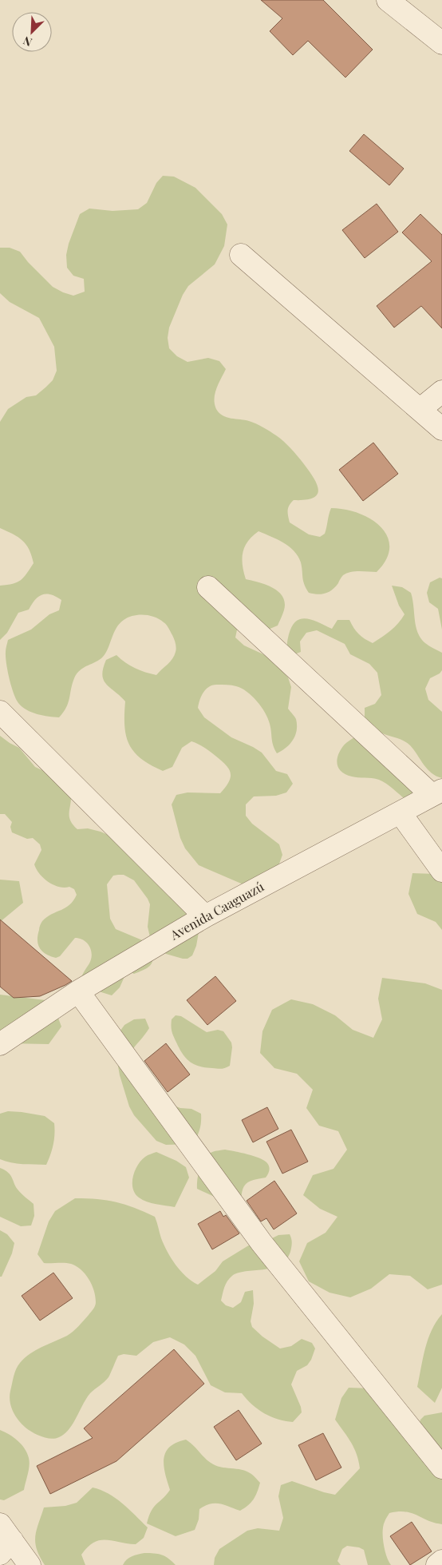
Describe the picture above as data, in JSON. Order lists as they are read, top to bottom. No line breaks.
{"streets":{"street":["Avenida Caaguazú"]},"north":"bottom left"}
